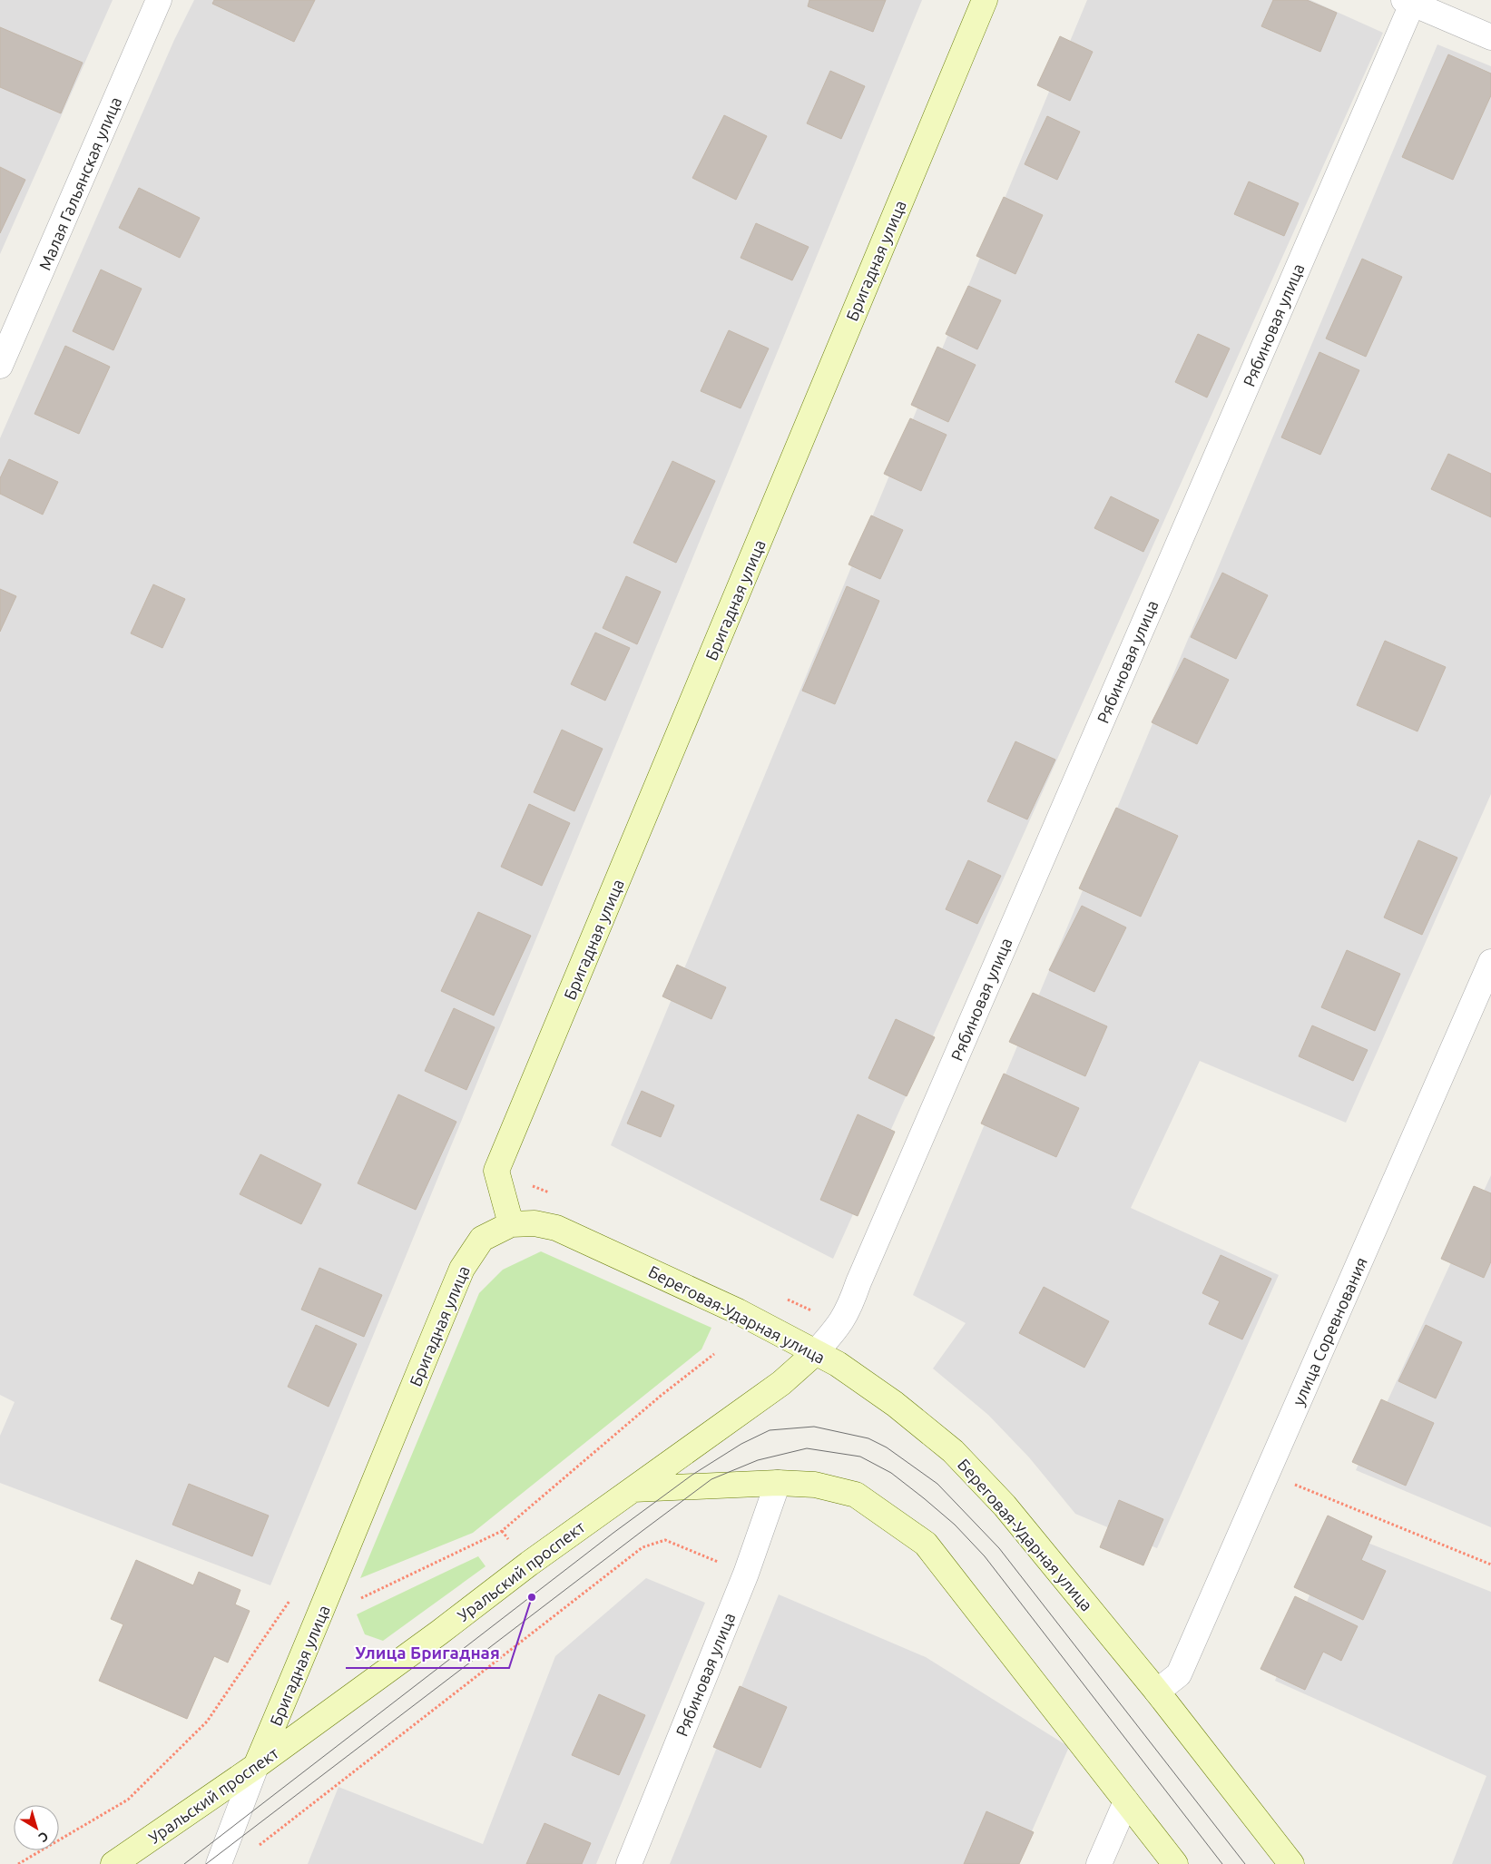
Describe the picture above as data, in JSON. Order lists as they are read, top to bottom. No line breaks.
{"streets":{"main road":["Бригадная улица","Береговая-Ударная улица","Уральский проспект"],"street":["Малая Гальянская улица","Рябиновая улица","улица Соревнования"]},"crossings":[["Бригадная улица","Береговая-Ударная улица"],["Бригадная улица","Уральский проспект"],["Рябиновая улица","Береговая-Ударная улица"],["Рябиновая улица","Уральский проспект"],["Береговая-Ударная улица","улица Соревнования"],["Береговая-Ударная улица","Уральский проспект"]],"places":["Улица Бригадная"],"north":"bottom right"}
